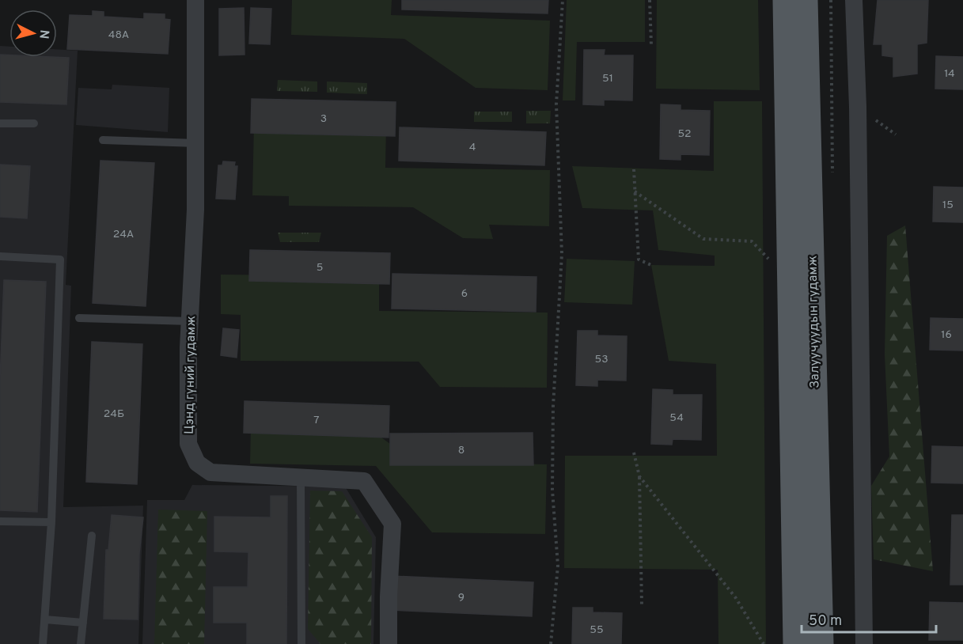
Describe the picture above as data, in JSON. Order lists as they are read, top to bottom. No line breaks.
{"streets":{"main road":["Залуучуудын гудамж"],"street":["Цэнд гүний гудамж"]},"house_numbers":["48А","14","51","3","52","4","15","24А","5","6","16","53","24Б","54","7","8","9","55"],"scale_bar":"50 m","north":"right"}
